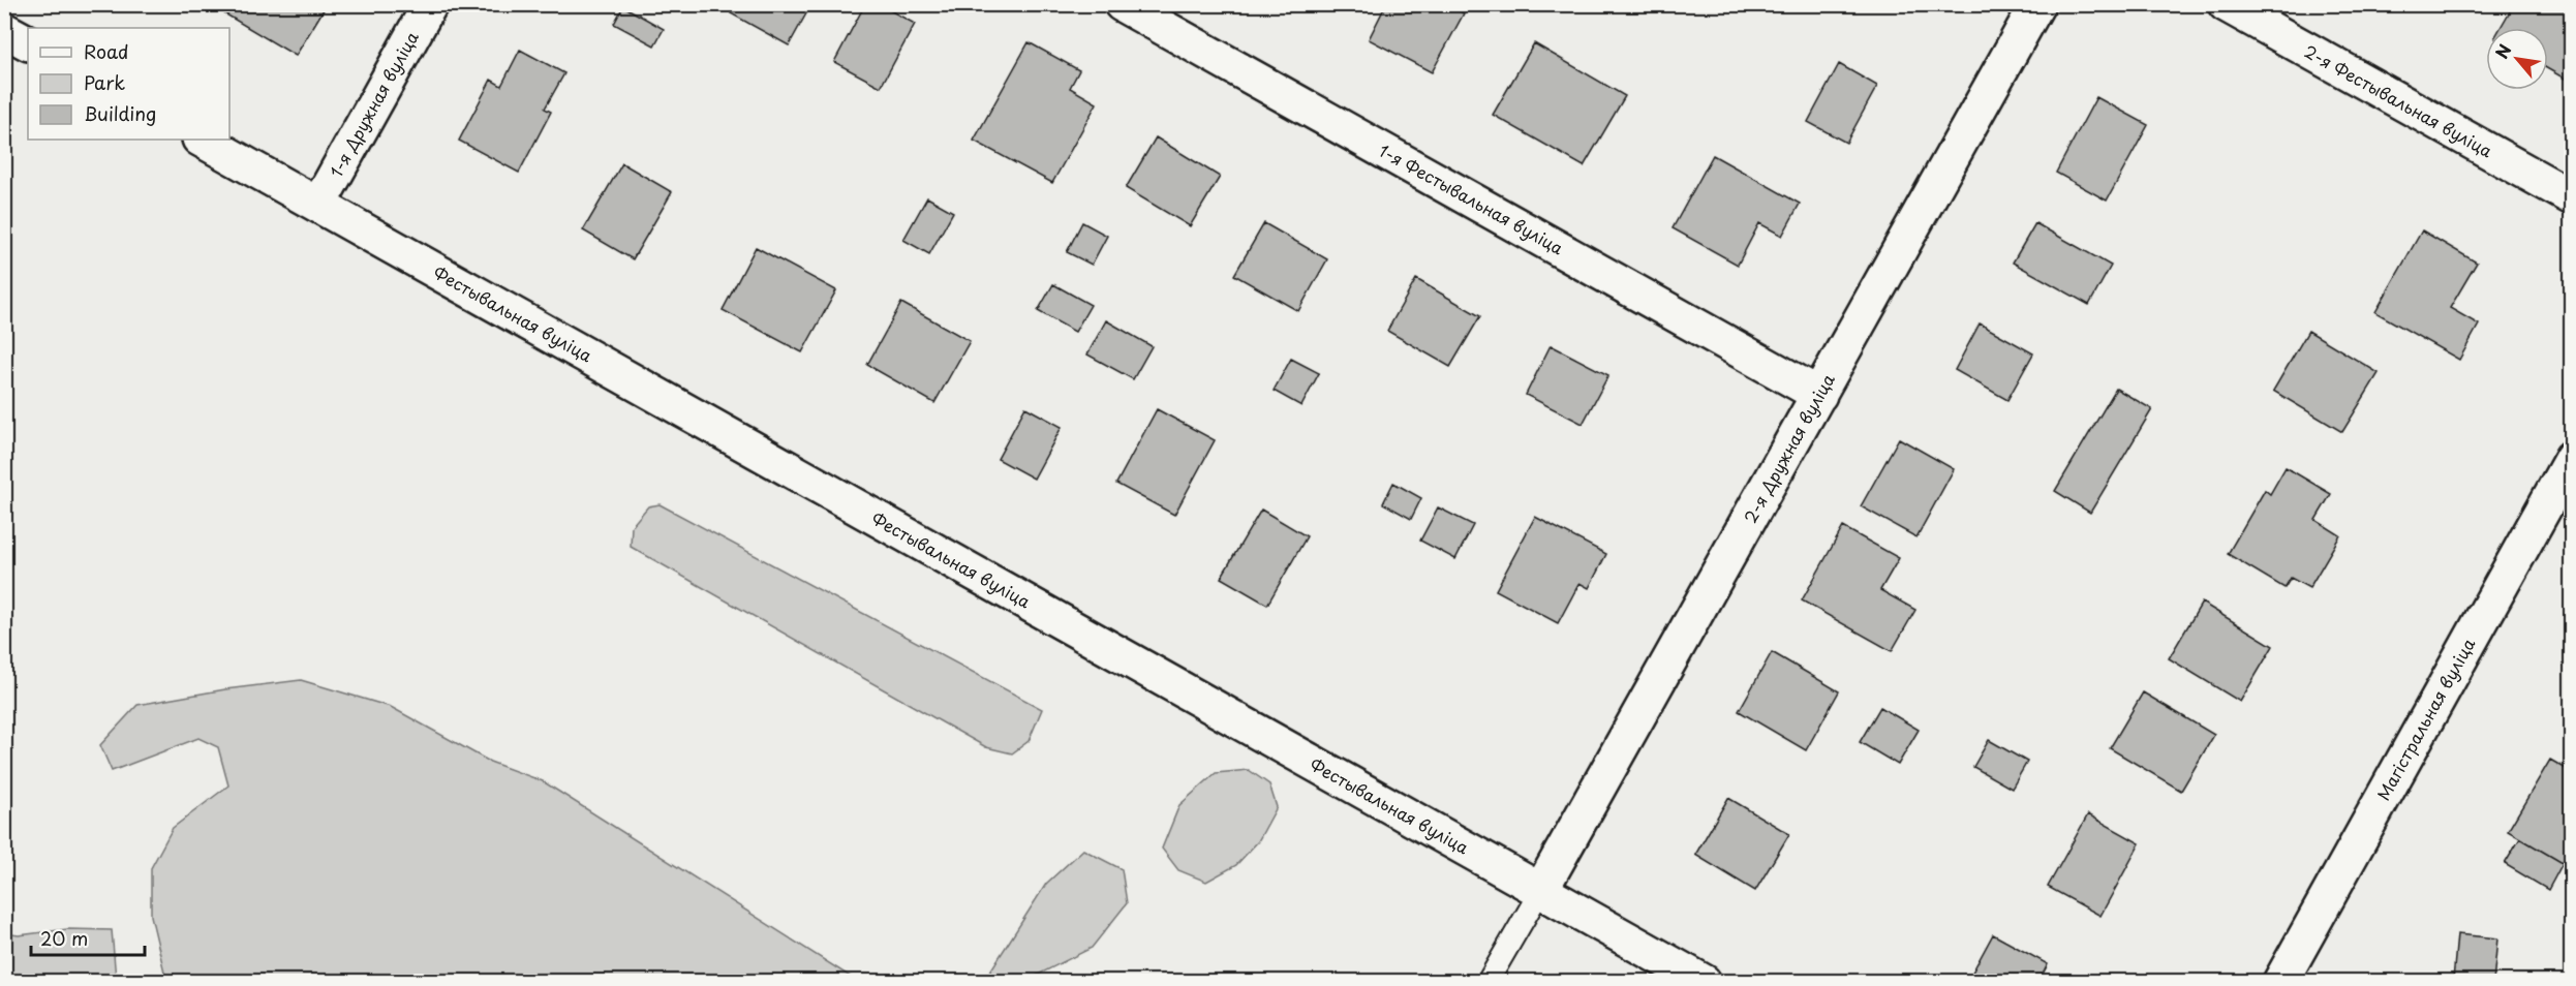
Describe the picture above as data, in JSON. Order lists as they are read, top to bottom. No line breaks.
{"streets":{"street":["2-я Фестывальная вуліца","1-я Дружная вуліца","1-я Фестывальная вуліца","Фестывальная вуліца","2-я Дружная вуліца","Магістральная вуліца"]},"crossings":[["1-я Дружная вуліца","Фестывальная вуліца"],["1-я Фестывальная вуліца","2-я Дружная вуліца"],["Фестывальная вуліца","2-я Дружная вуліца"]],"legend":["Road","Park","Building"],"scale_bar":"20 m","north":"top left"}
